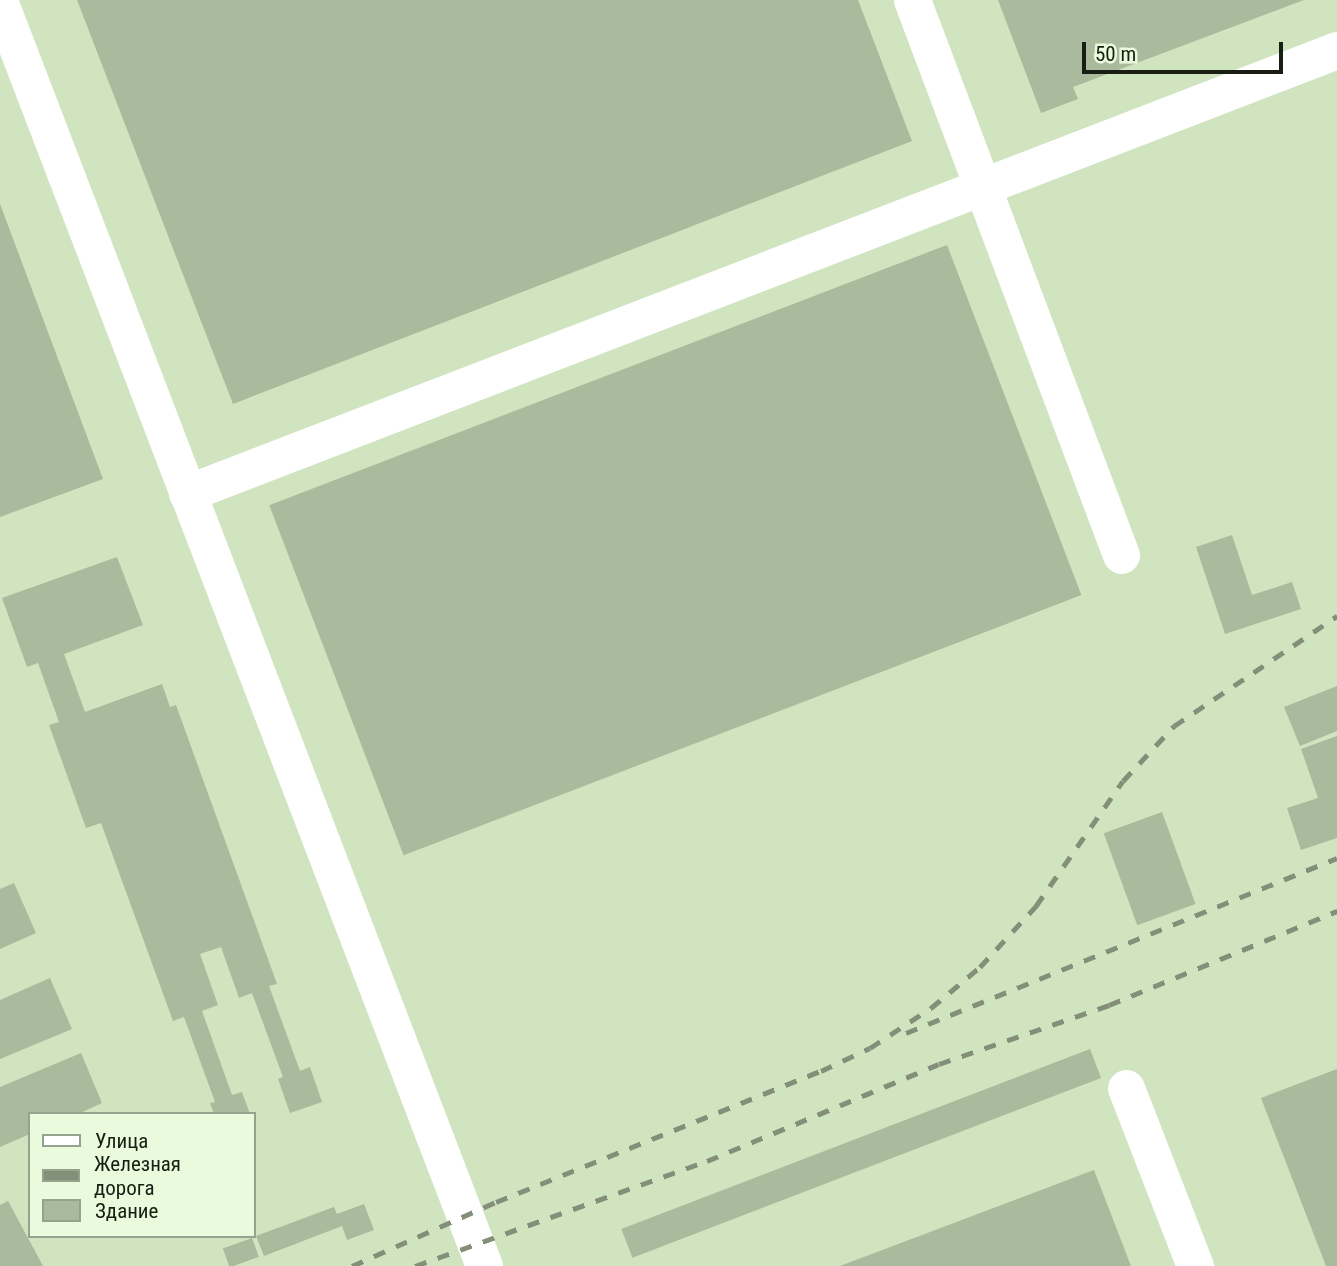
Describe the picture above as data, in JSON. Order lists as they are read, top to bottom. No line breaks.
{"legend":["Улица","Железная дорога","Здание"],"scale_bar":"50 m"}
